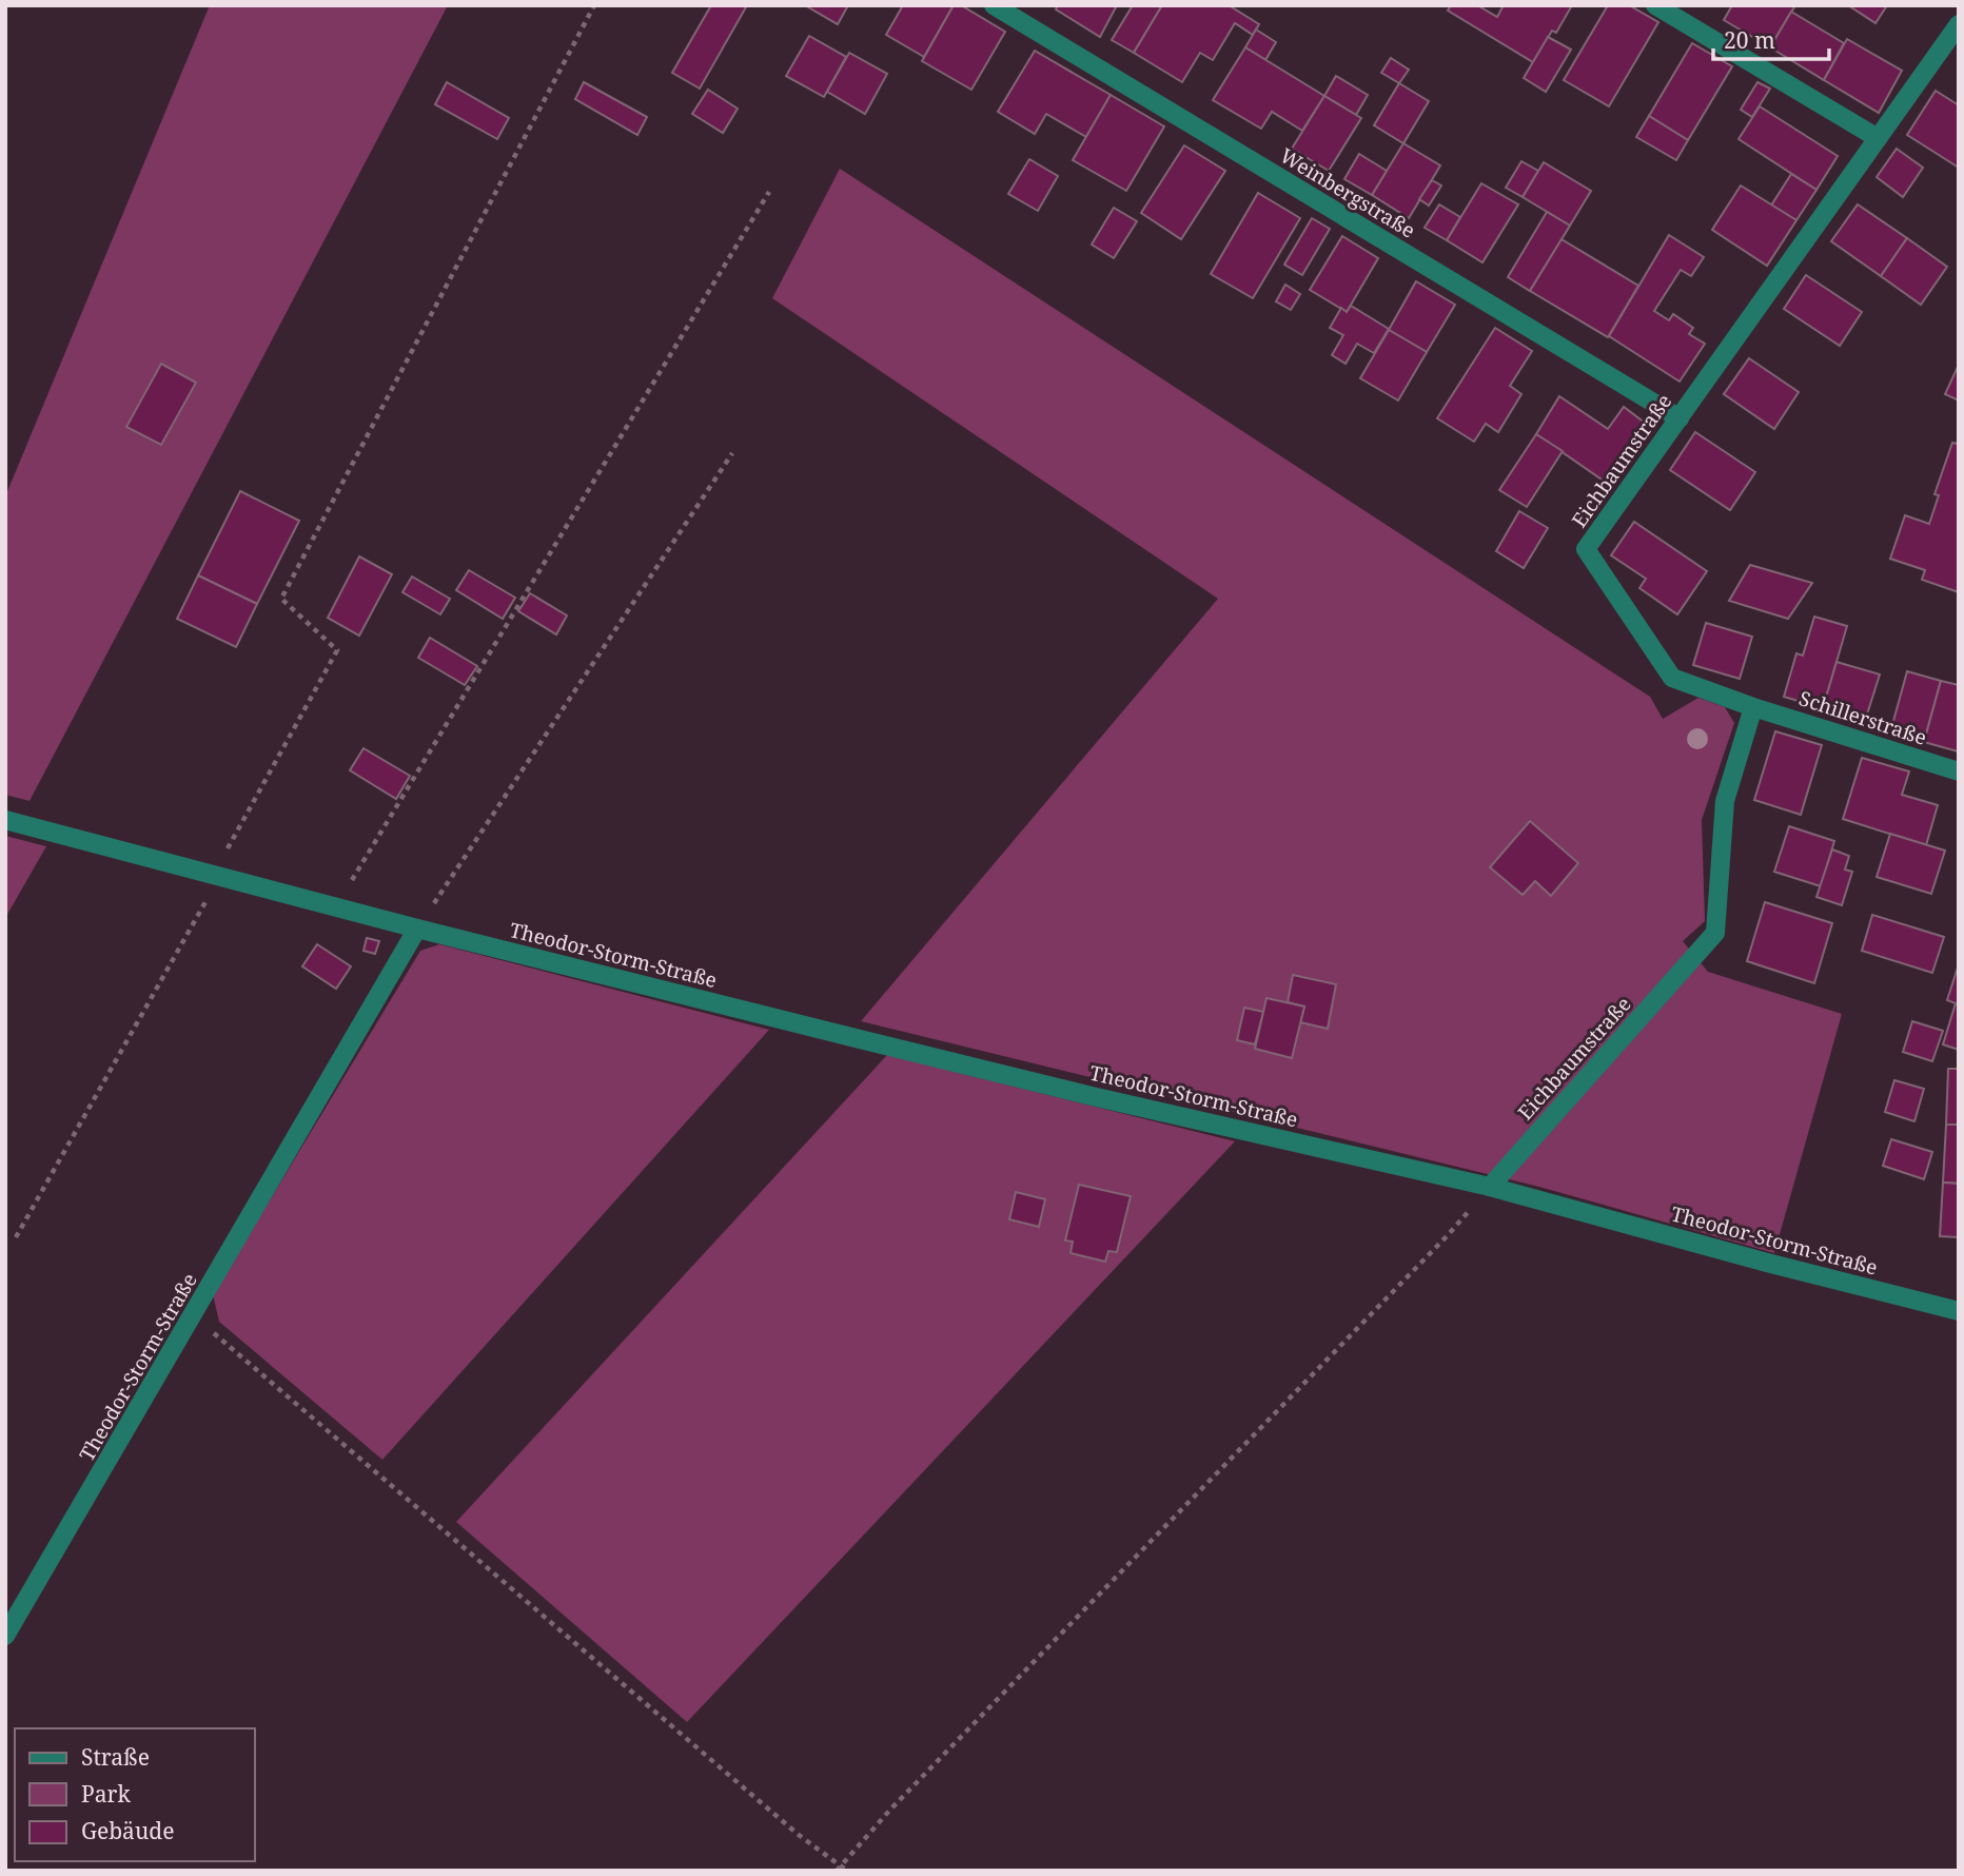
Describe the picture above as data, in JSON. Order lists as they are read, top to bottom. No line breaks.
{"streets":{"street":["Weinbergstraße","Eichbaumstraße","Schillerstraße","Theodor-Storm-Straße"]},"crossings":[["Weinbergstraße","Eichbaumstraße"],["Eichbaumstraße","Schillerstraße"],["Eichbaumstraße","Theodor-Storm-Straße"]],"legend":["Straße","Park","Gebäude"],"scale_bar":"20 m"}
